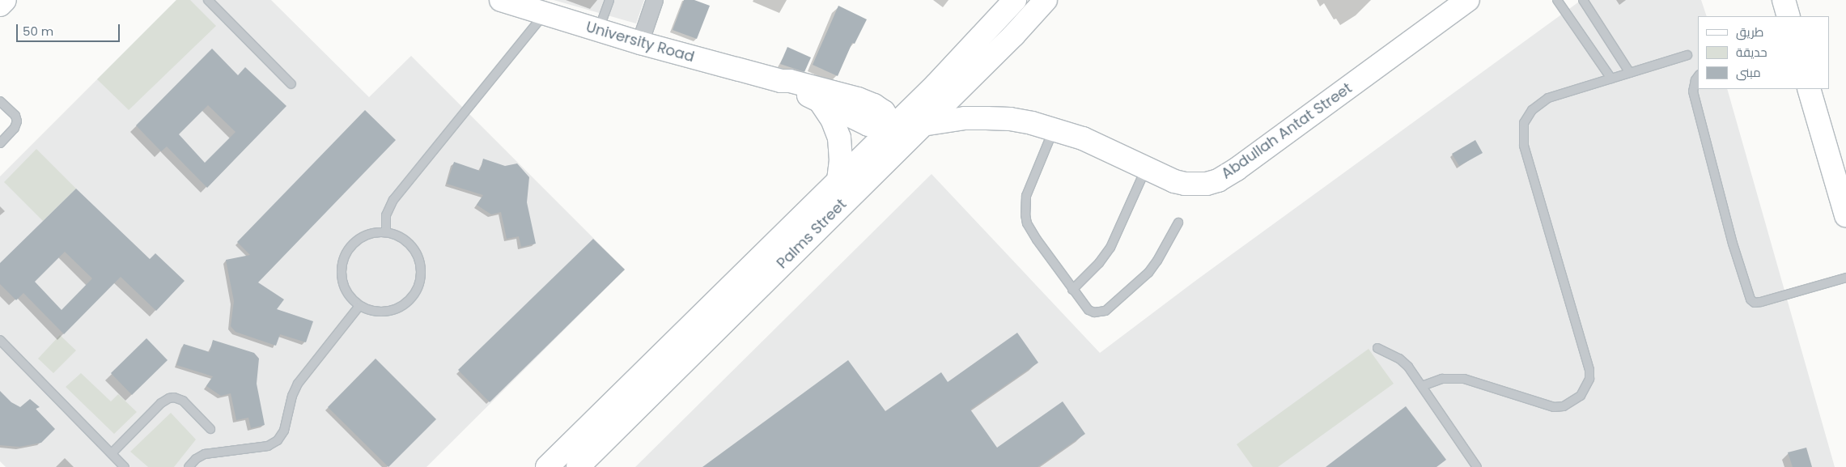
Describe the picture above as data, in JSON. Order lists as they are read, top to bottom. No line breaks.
{"streets":{"main road":["University Road","Abdullah Antat Street","Palms Street"]},"crossings":[["University Road","Abdullah Antat Street"],["University Road","Palms Street"]],"legend":["طريق","حديقة","مبنى"],"scale_bar":"50 m"}
